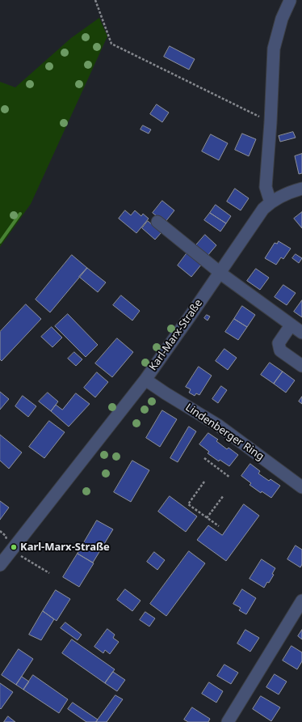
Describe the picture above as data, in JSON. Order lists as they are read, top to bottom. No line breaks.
{"streets":{"street":["Karl-Marx-Straße","Lindenberger Ring"]},"crossings":[["Karl-Marx-Straße","Lindenberger Ring"]],"places":["Karl-Marx-Straße"]}
